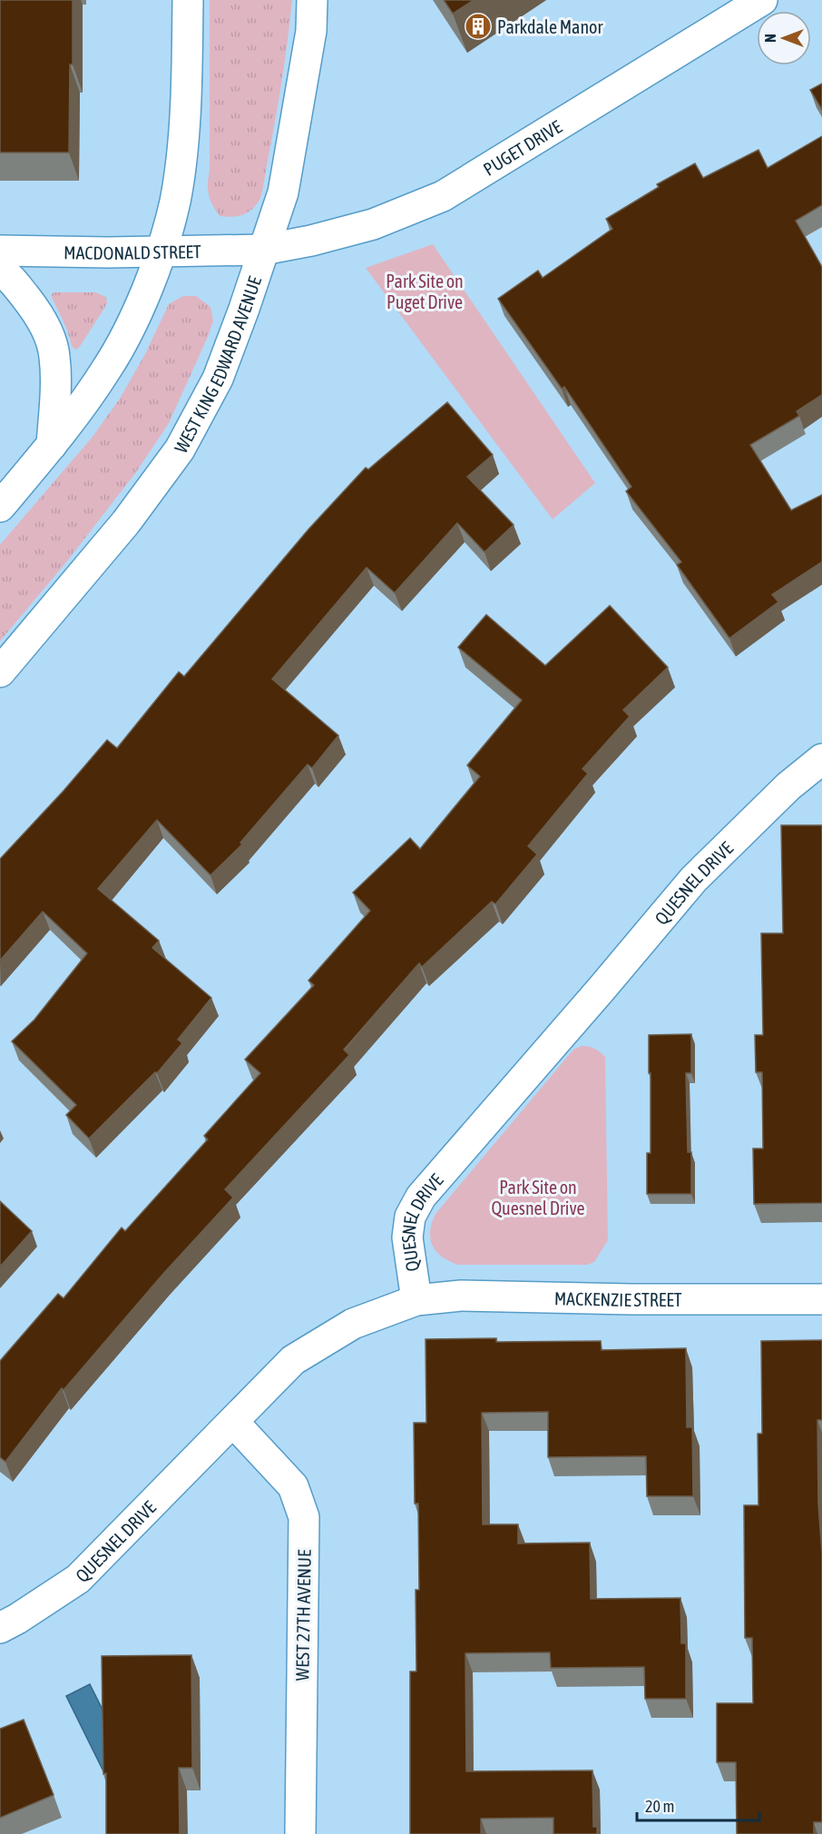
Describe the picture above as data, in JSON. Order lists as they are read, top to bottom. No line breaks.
{"streets":{"street":["PUGET DRIVE","MACDONALD STREET","WEST KING EDWARD AVENUE","QUESNEL DRIVE","MACKENZIE STREET","WEST 27TH AVENUE"]},"crossings":[["PUGET DRIVE","MACDONALD STREET"],["PUGET DRIVE","WEST KING EDWARD AVENUE"],["MACDONALD STREET","WEST KING EDWARD AVENUE"],["QUESNEL DRIVE","MACKENZIE STREET"],["QUESNEL DRIVE","WEST 27TH AVENUE"]],"parks":["Park Site on Puget Drive","Park Site on Quesnel Drive"],"places":{"building":["Parkdale Manor"]},"scale_bar":"20 m","north":"left"}
